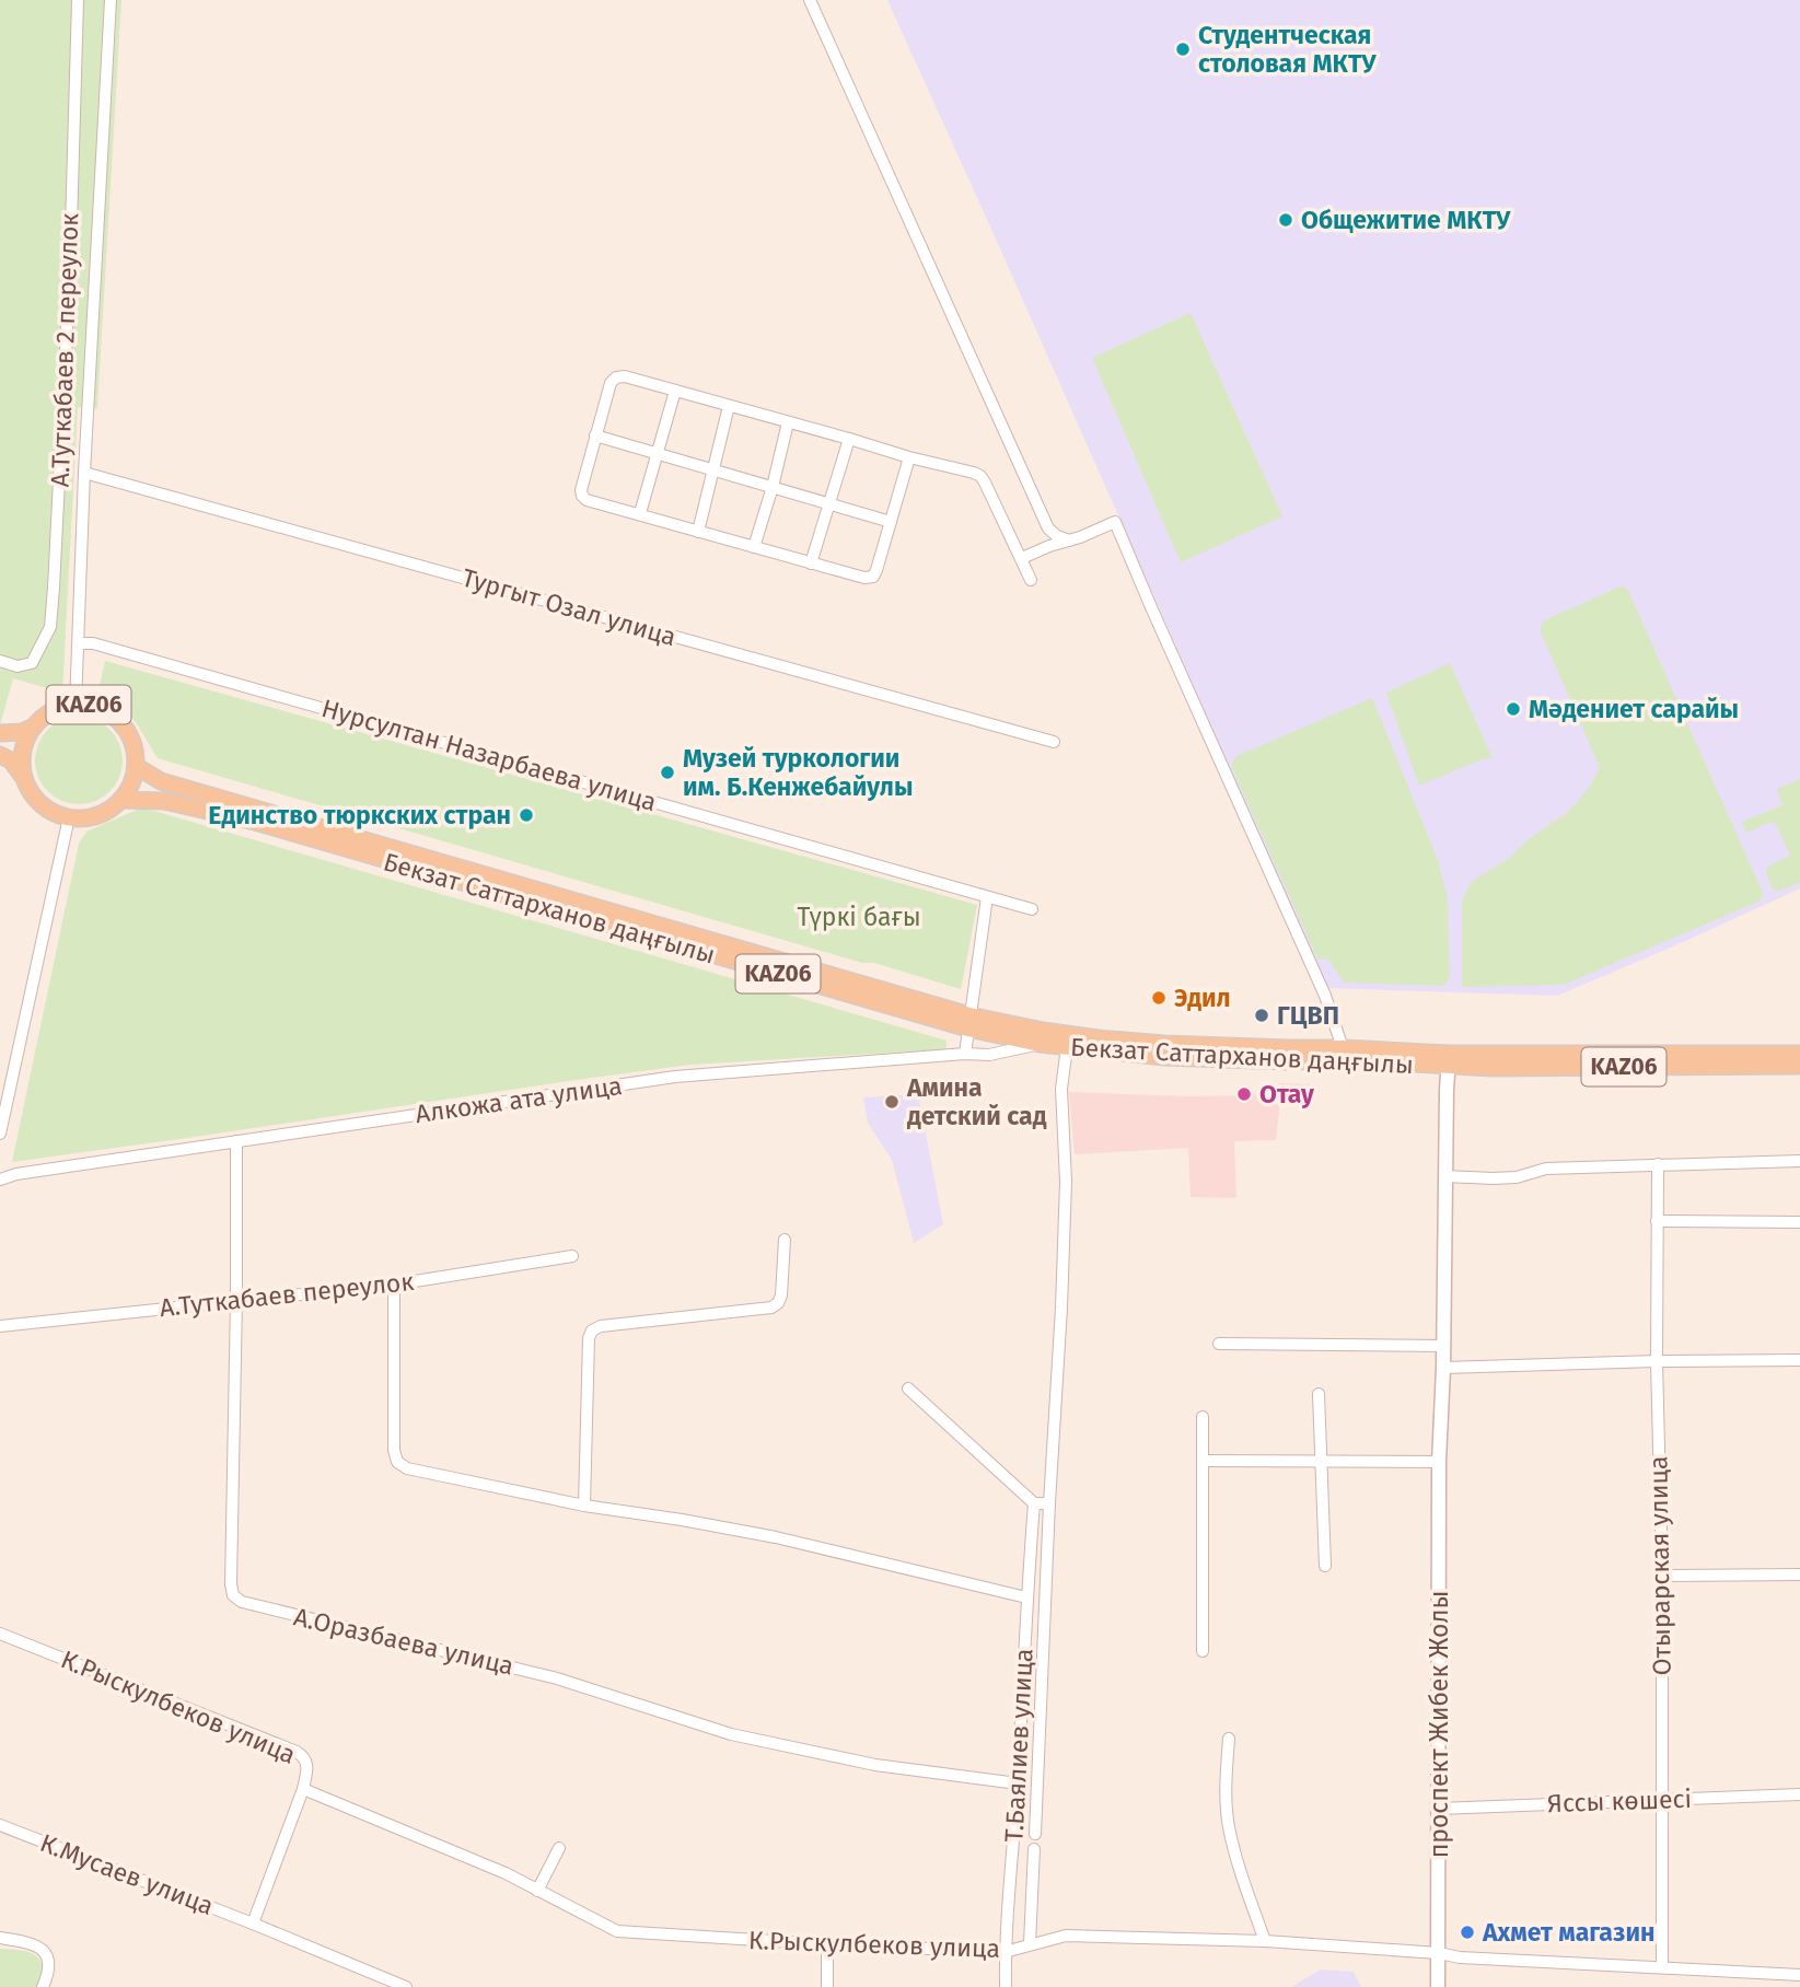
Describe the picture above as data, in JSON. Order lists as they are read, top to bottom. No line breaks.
{"streets":{"main road":["KАZ06","Бекзат Саттарханов даңғылы","проспект Жибек Жолы"],"street":["А.Туткабаев 2 переулок","Тургыт Озал улица","Нурсултан Назарбаева улица","Алкожа ата улица","А.Туткабаев переулок","Отырарская улица","А.Оразбаева улица","К.Рыскулбеков улица","Т.Баялиев улица","Яссы көшесі","К.Мусаев улица"]},"crossings":[["KАZ06","Бекзат Саттарханов даңғылы"],["Бекзат Саттарханов даңғылы","Алкожа ата улица"],["Бекзат Саттарханов даңғылы","проспект Жибек Жолы"],["Бекзат Саттарханов даңғылы","Т.Баялиев улица"],["Алкожа ата улица","А.Оразбаева улица"],["А.Туткабаев переулок","А.Оразбаева улица"],["Отырарская улица","К.Рыскулбеков улица"],["Отырарская улица","Яссы көшесі"],["А.Оразбаева улица","Т.Баялиев улица"],["К.Рыскулбеков улица","проспект Жибек Жолы"],["К.Рыскулбеков улица","Т.Баялиев улица"],["проспект Жибек Жолы","Яссы көшесі"]],"parks":["Түркі бағы"],"places":["Студентческая столовая МКТУ","Общежитие МКТУ","Мәдениет сарайы","Музей туркологии им. Б.Кенжебайулы","Единство тюркских стран","Эдил","ГЦВП","Отау","Амина детский сад","Ахмет магазин"]}
